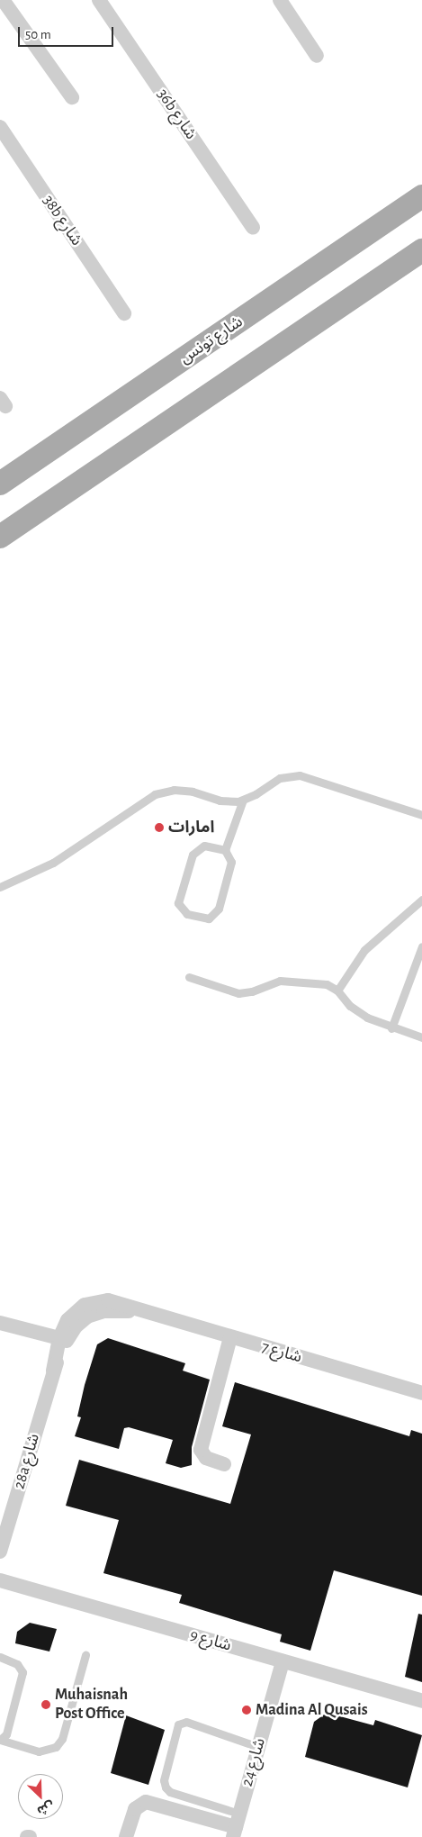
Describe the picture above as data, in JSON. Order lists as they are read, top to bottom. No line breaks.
{"streets":{"main road":["شارع تونس"],"street":["36b شارع","38b شارع","شارع 7","28a شارع","شارع 9","شارع 24"]},"crossings":[["شارع 7","28a شارع"],["شارع 9","شارع 24"]],"places":["امارات","Muhaisnah Post Office","Madina Al Qusais"],"scale_bar":"50 m","north":"bottom right"}
